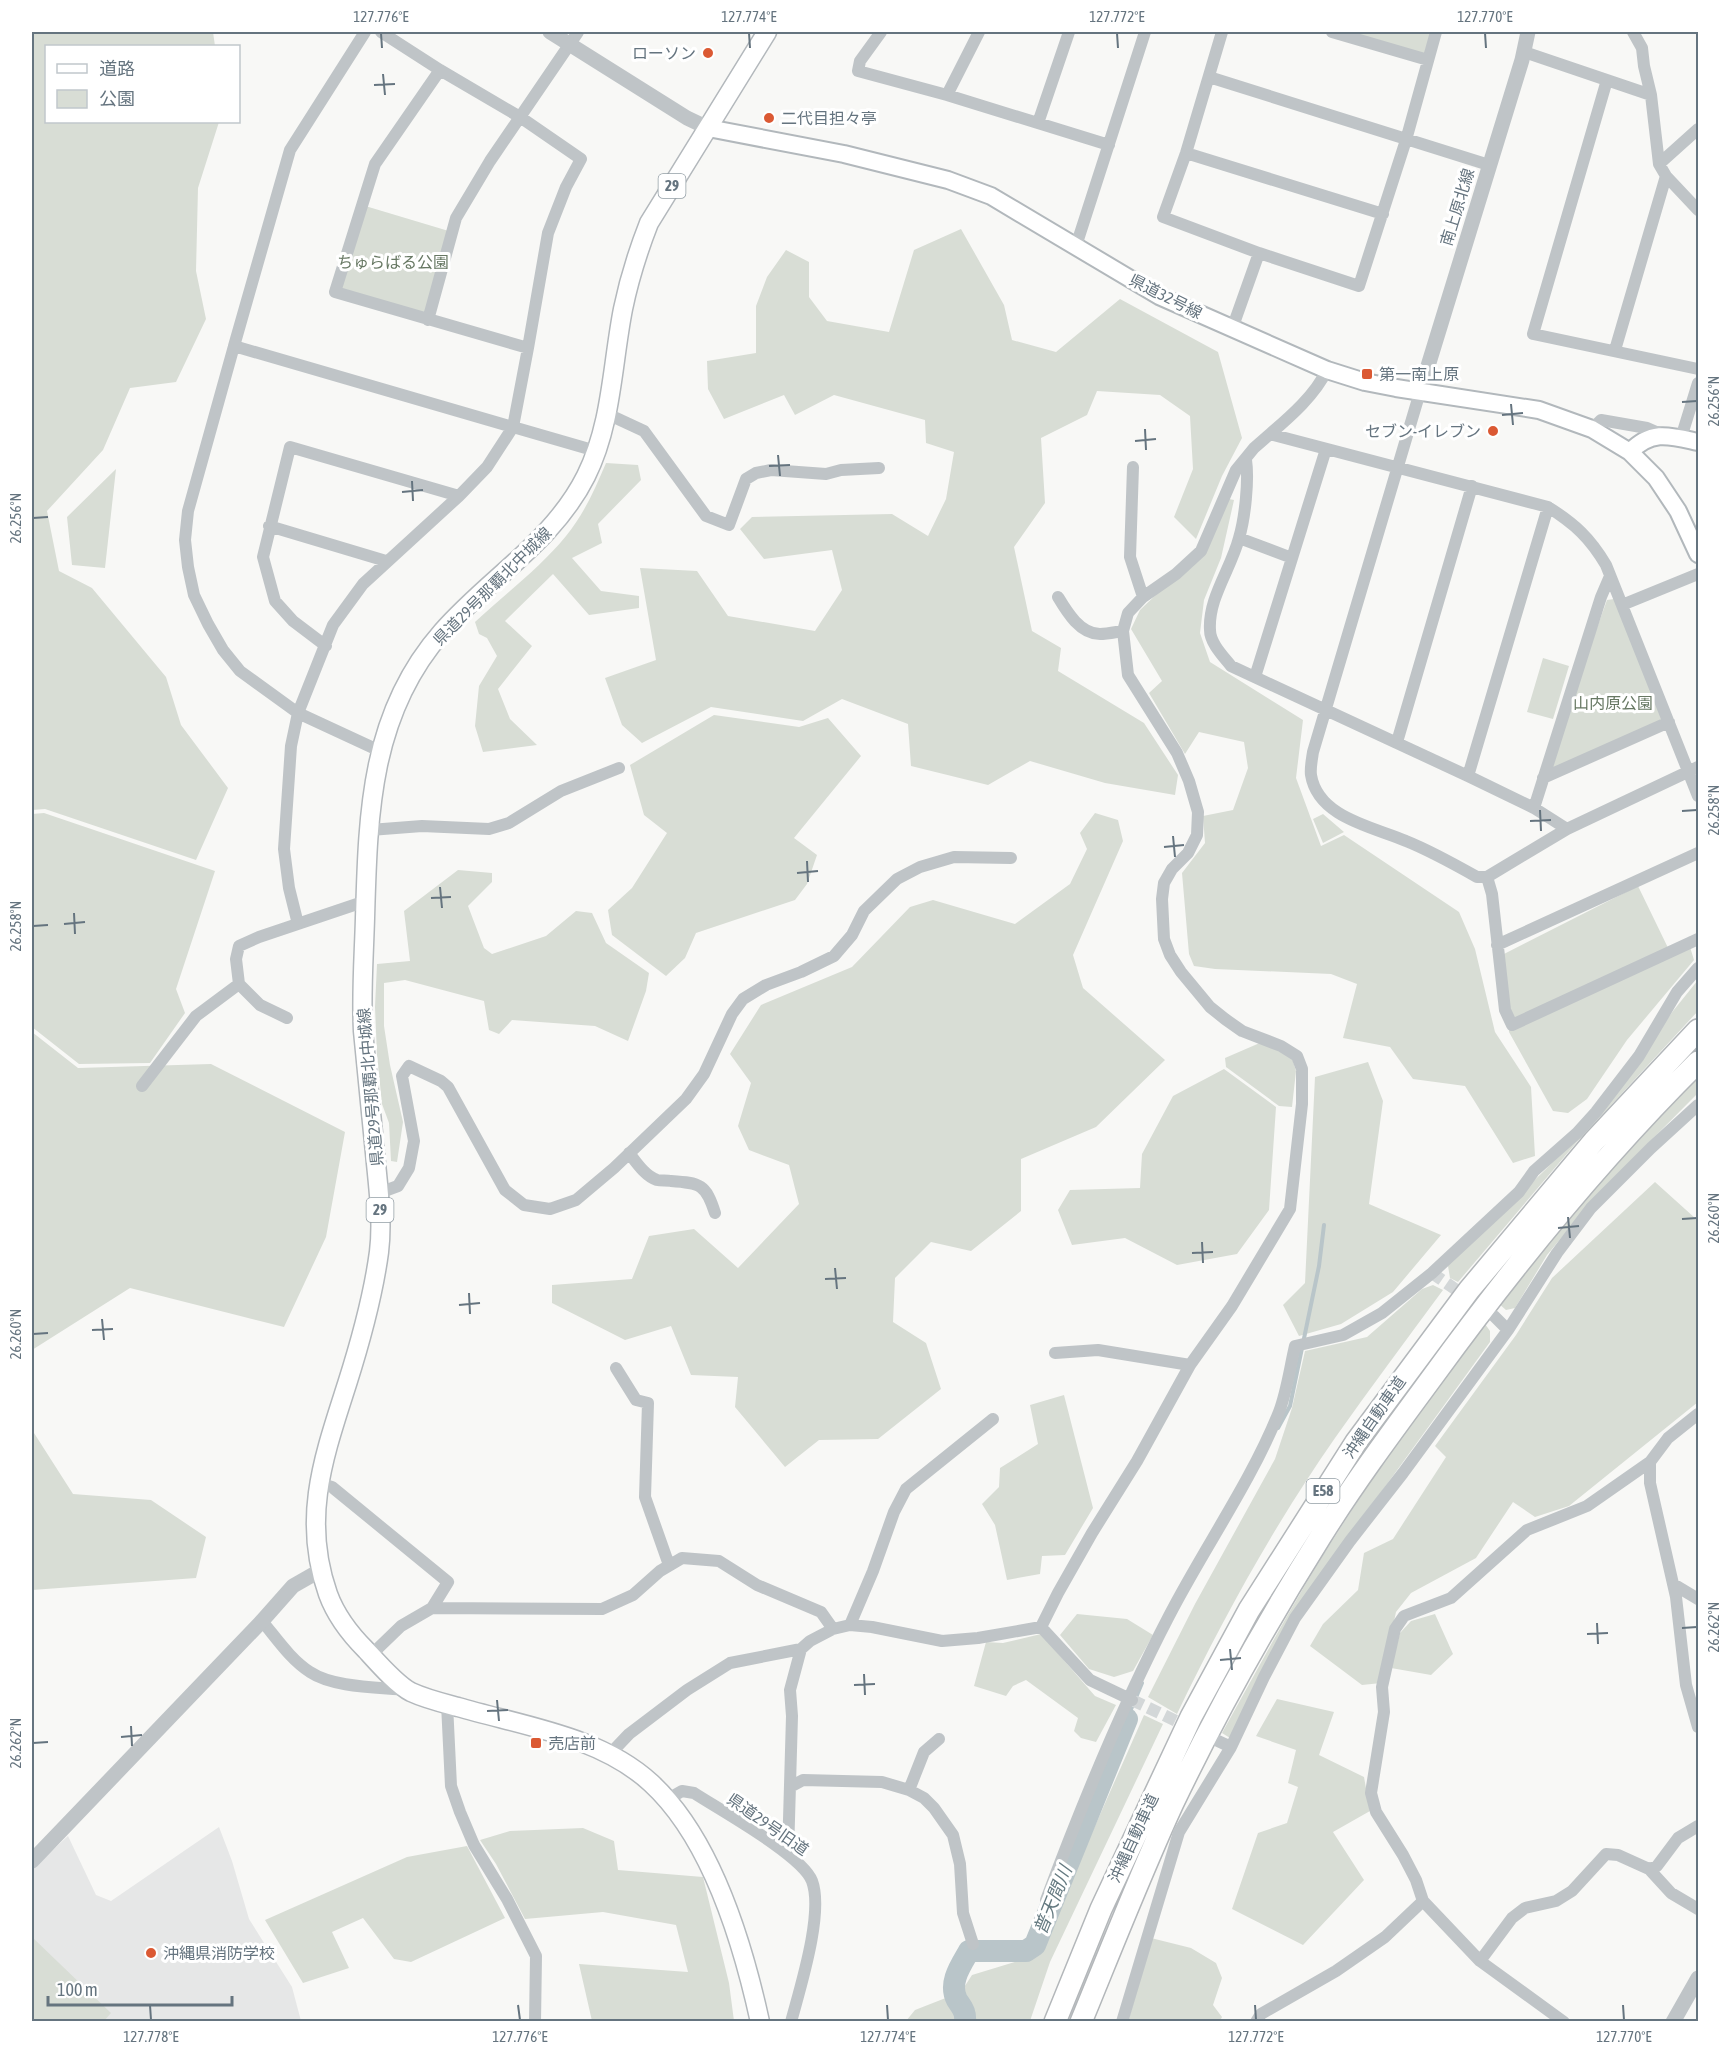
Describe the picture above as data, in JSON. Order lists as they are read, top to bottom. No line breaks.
{"streets":{"highway":["沖縄自動車道","E58"],"main road":["29","県道32号線","県道29号那覇北中城線"],"street":["南上原北線","県道29号旧道"]},"crossings":[["南上原北線","県道32号線"],["県道32号線","県道29号那覇北中城線"],["県道29号那覇北中城線","県道29号旧道"]],"water":["普天間川"],"parks":["ちゅらばる公園","山内原公園"],"places":{"other":["ローソン","二代目担々亭","セブン-イレブン","沖縄県消防学校"],"transit":["第一南上原","売店前"]},"legend":["道路","公園"],"scale_bar":"100 m","coordinates":["127.776°E","127.774°E","127.772°E","127.770°E","26.256°N","26.258°N","26.260°N","26.262°N","127.778°E"]}
